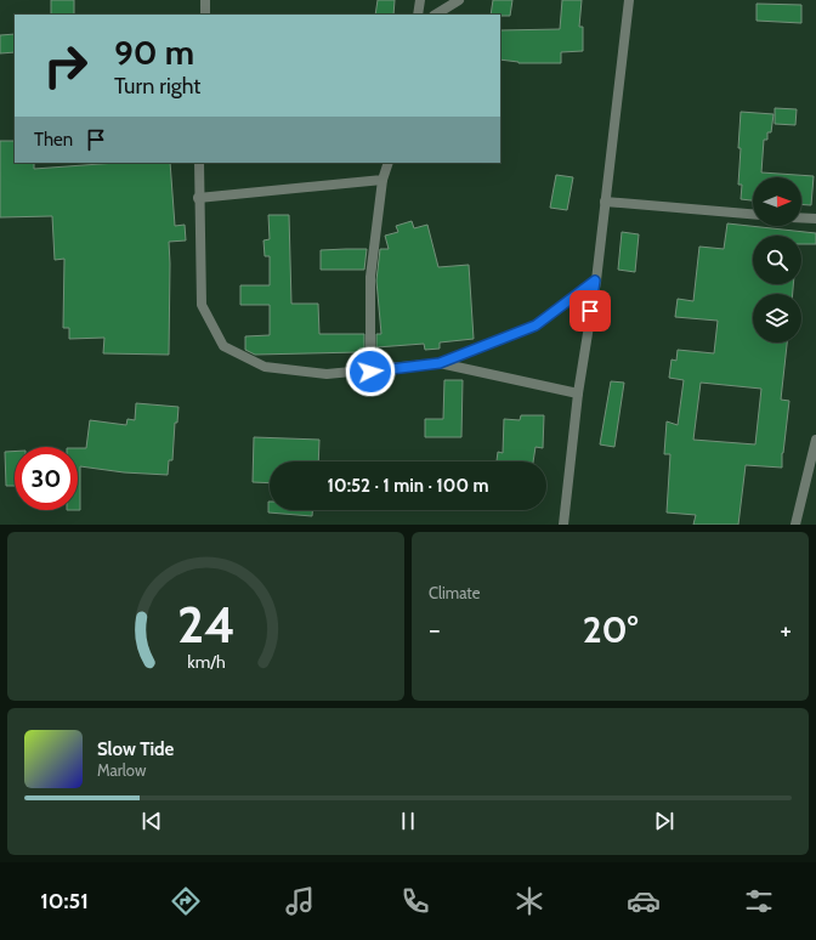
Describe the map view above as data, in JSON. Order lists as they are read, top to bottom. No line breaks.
{"north":"right","page":{"turn":["90 m","Turn right"],"then":"Then","limit":"30","trip":"10:52 · 1 min · 100 m","tile":"Climate","heat":["−","20°","+"],"song":["Slow Tide","Marlow"],"tabs":"10:51","gauge":["24","km/h"]}}
